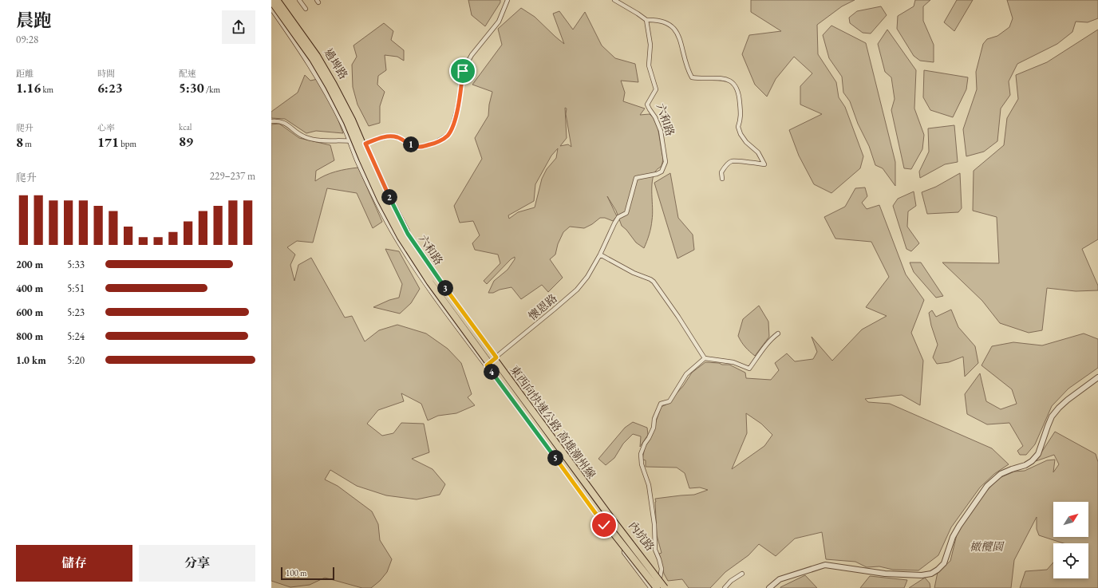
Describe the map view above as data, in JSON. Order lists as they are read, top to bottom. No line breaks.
{"streets":{"highway":["東西向快速公路 高雄潮州線"],"main road":["過埤路","六和路","內坑路"],"street":["懷恩路"]},"crossings":[["過埤路","六和路"],["六和路","懷恩路"],["六和路","內坑路"],["懷恩路","內坑路"]],"parks":["橄欖園"],"scale_bar":"100 m","north":"top right","page":{"heading":["晨跑","09:28"],"stats":[["距離","1.16 km"],["時間","6:23"],["配速","5:30 /km"],["爬升","8 m"],["心率","171 bpm"],["kcal","89"]],"pins":["1","2","3","4","5"],"chart":["爬升","229–237 m"],"list":[{"name":"200 m","note":"5:33"},{"name":"400 m","note":"5:51"},{"name":"600 m","note":"5:23"},{"name":"800 m","note":"5:24"},{"name":"1.0 km","note":"5:20"}],"buttons":["儲存","分享"],"scale":"100 m"}}
